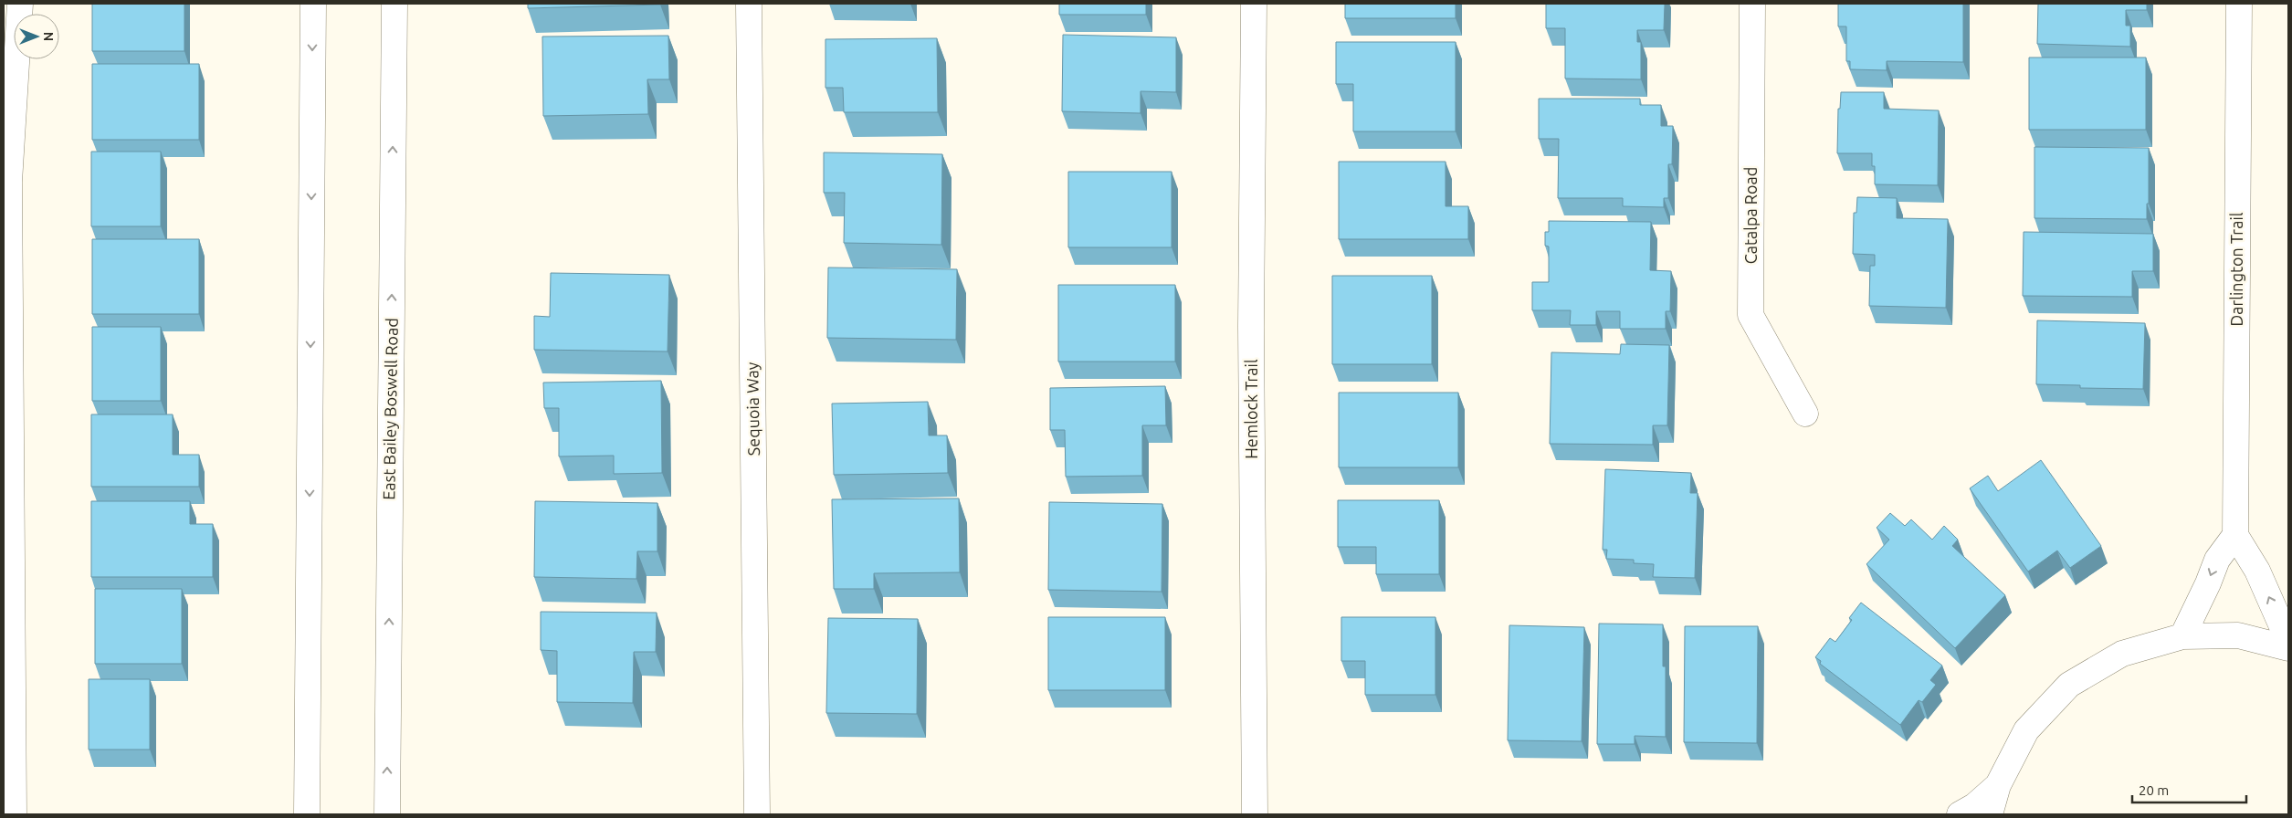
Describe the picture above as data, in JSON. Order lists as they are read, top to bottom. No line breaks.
{"streets":{"street":["Catalpa Road","Darlington Trail","East Bailey Boswell Road","Sequoia Way","Hemlock Trail"]},"scale_bar":"20 m","north":"right"}
